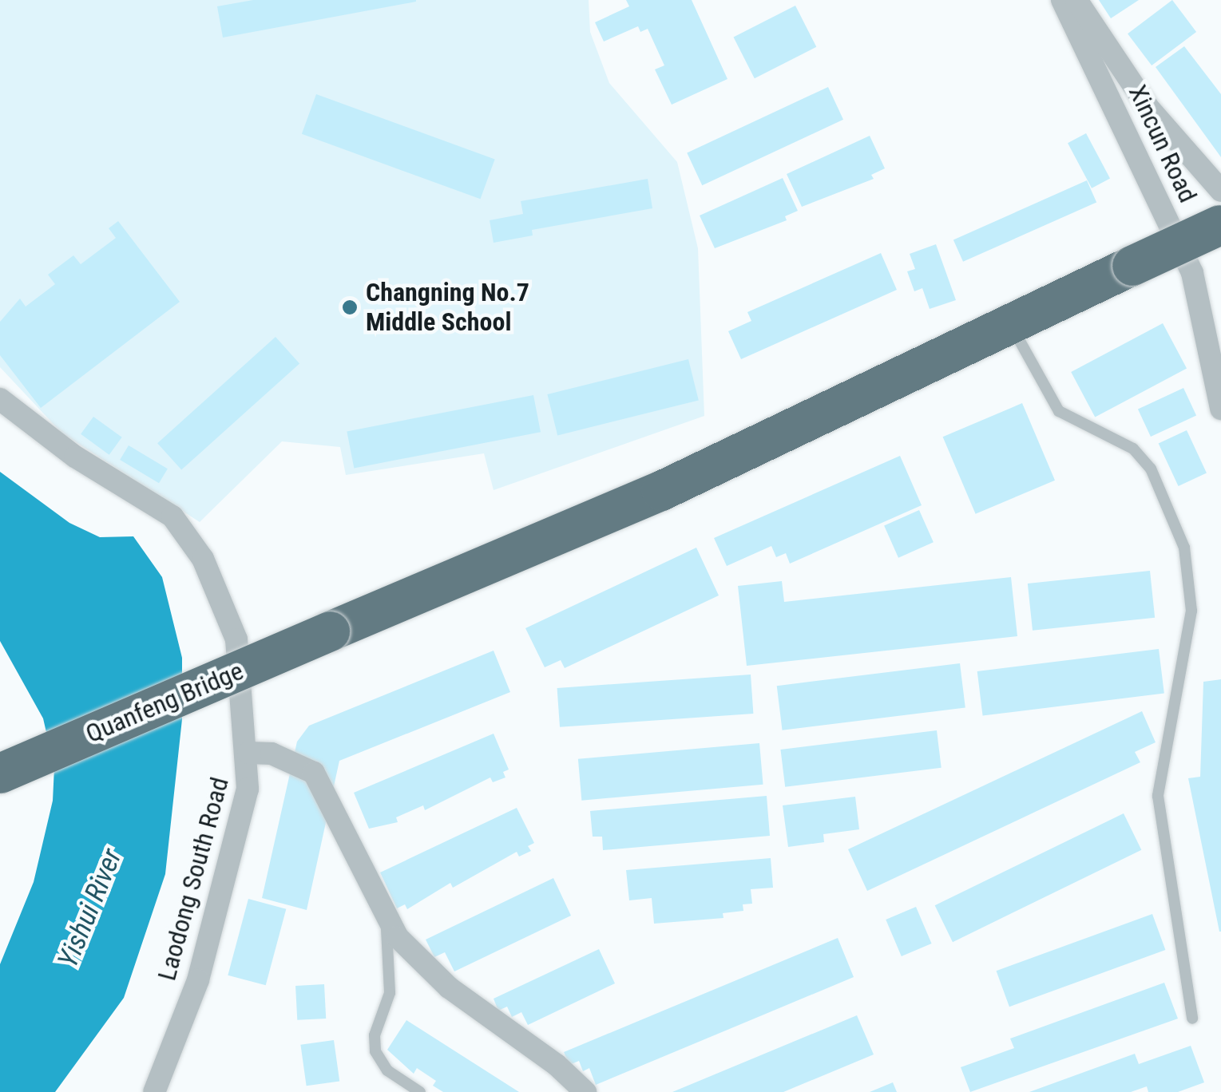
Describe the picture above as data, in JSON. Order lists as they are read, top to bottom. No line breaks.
{"streets":{"highway":["Quanfeng Bridge"],"street":["Xincun Road","Laodong South Road"]},"crossings":[["Xincun Road","Quanfeng Bridge"]],"water":["Yishui River"],"places":["Changning No.7 Middle School"]}
